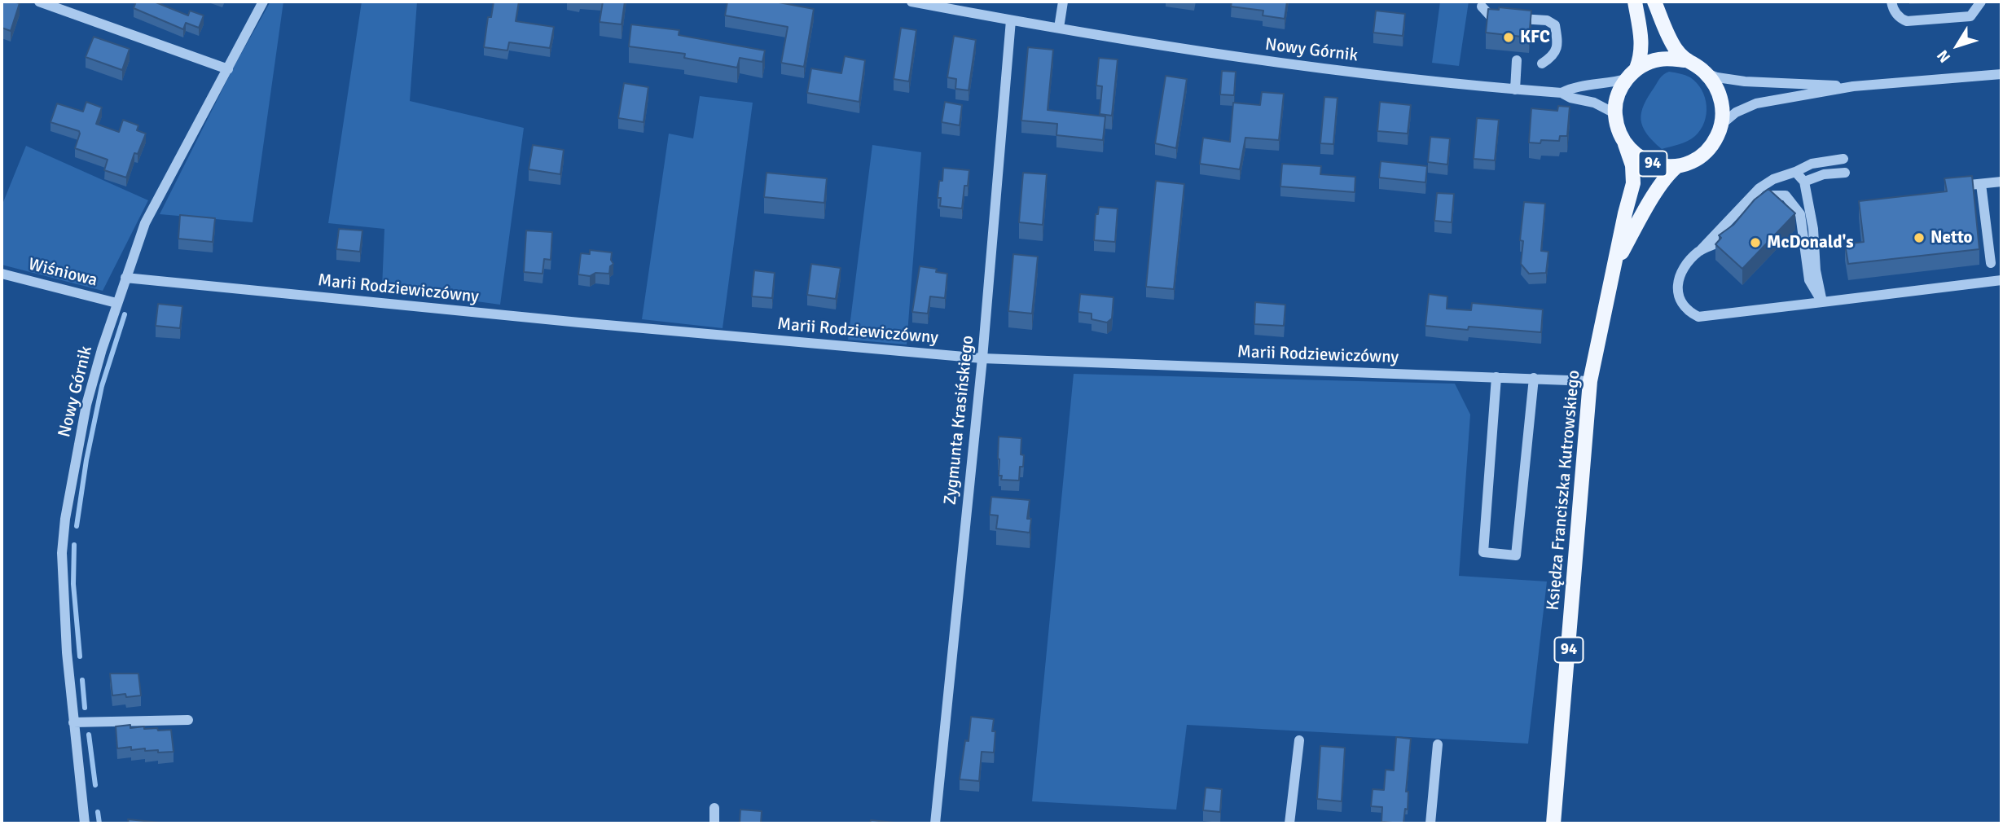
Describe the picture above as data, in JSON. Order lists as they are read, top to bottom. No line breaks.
{"streets":{"main road":["94","Księdza Franciszka Kutrowskiego"],"street":["Nowy Górnik","Wiśniowa","Marii Rodziewiczówny","Zygmunta Krasińskiego"]},"crossings":[["Nowy Górnik","94"],["Nowy Górnik","Wiśniowa"],["Nowy Górnik","Marii Rodziewiczówny"],["Nowy Górnik","Zygmunta Krasińskiego"],["Nowy Górnik","Księdza Franciszka Kutrowskiego"],["94","Księdza Franciszka Kutrowskiego"],["Marii Rodziewiczówny","Zygmunta Krasińskiego"],["Marii Rodziewiczówny","Księdza Franciszka Kutrowskiego"]],"places":["KFC","Netto","McDonald's"],"north":"bottom left"}
